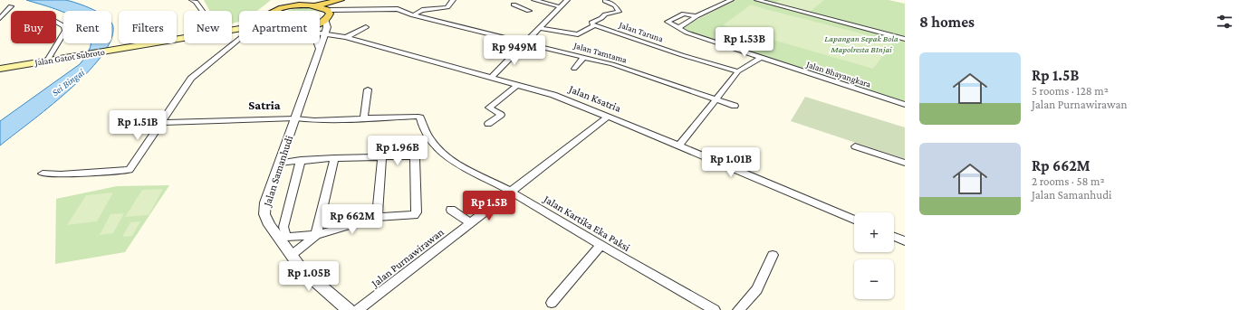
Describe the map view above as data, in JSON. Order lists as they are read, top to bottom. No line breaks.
{"streets":{"main road":["Jalan Gatot Subroto"],"street":["Jalan Taruna","Jalan Tamtama","Jalan Bhayangkara","Jalan Ksatria","Jalan Samanhudi","Jalan Kartika Eka Paksi","Jalan Purnawirawan"]},"crossings":[["Jalan Ksatria","Jalan Samanhudi"],["Jalan Ksatria","Jalan Purnawirawan"],["Jalan Samanhudi","Jalan Kartika Eka Paksi"],["Jalan Kartika Eka Paksi","Jalan Purnawirawan"]],"districts":["Satria"],"water":["Sei Bingai"],"parks":["Lapangan Sepak Bola Mapolresta BInjai"],"page":{"heading":"8 homes","chip":["Buy","Rent","Filters","New","Apartment"],"price":["Rp 1.53B","Rp 949M","Rp 1.51B","Rp 1.96B","Rp 1.01B","Rp 1.5B","Rp 662M","Rp 1.05B"],"list":[{"name":"Rp 1.5B","note":"5 rooms · 128 m² · Jalan Purnawirawan"},{"name":"Rp 662M","note":"2 rooms · 58 m² · Jalan Samanhudi"}],"map_buttons":["+","−"]}}
